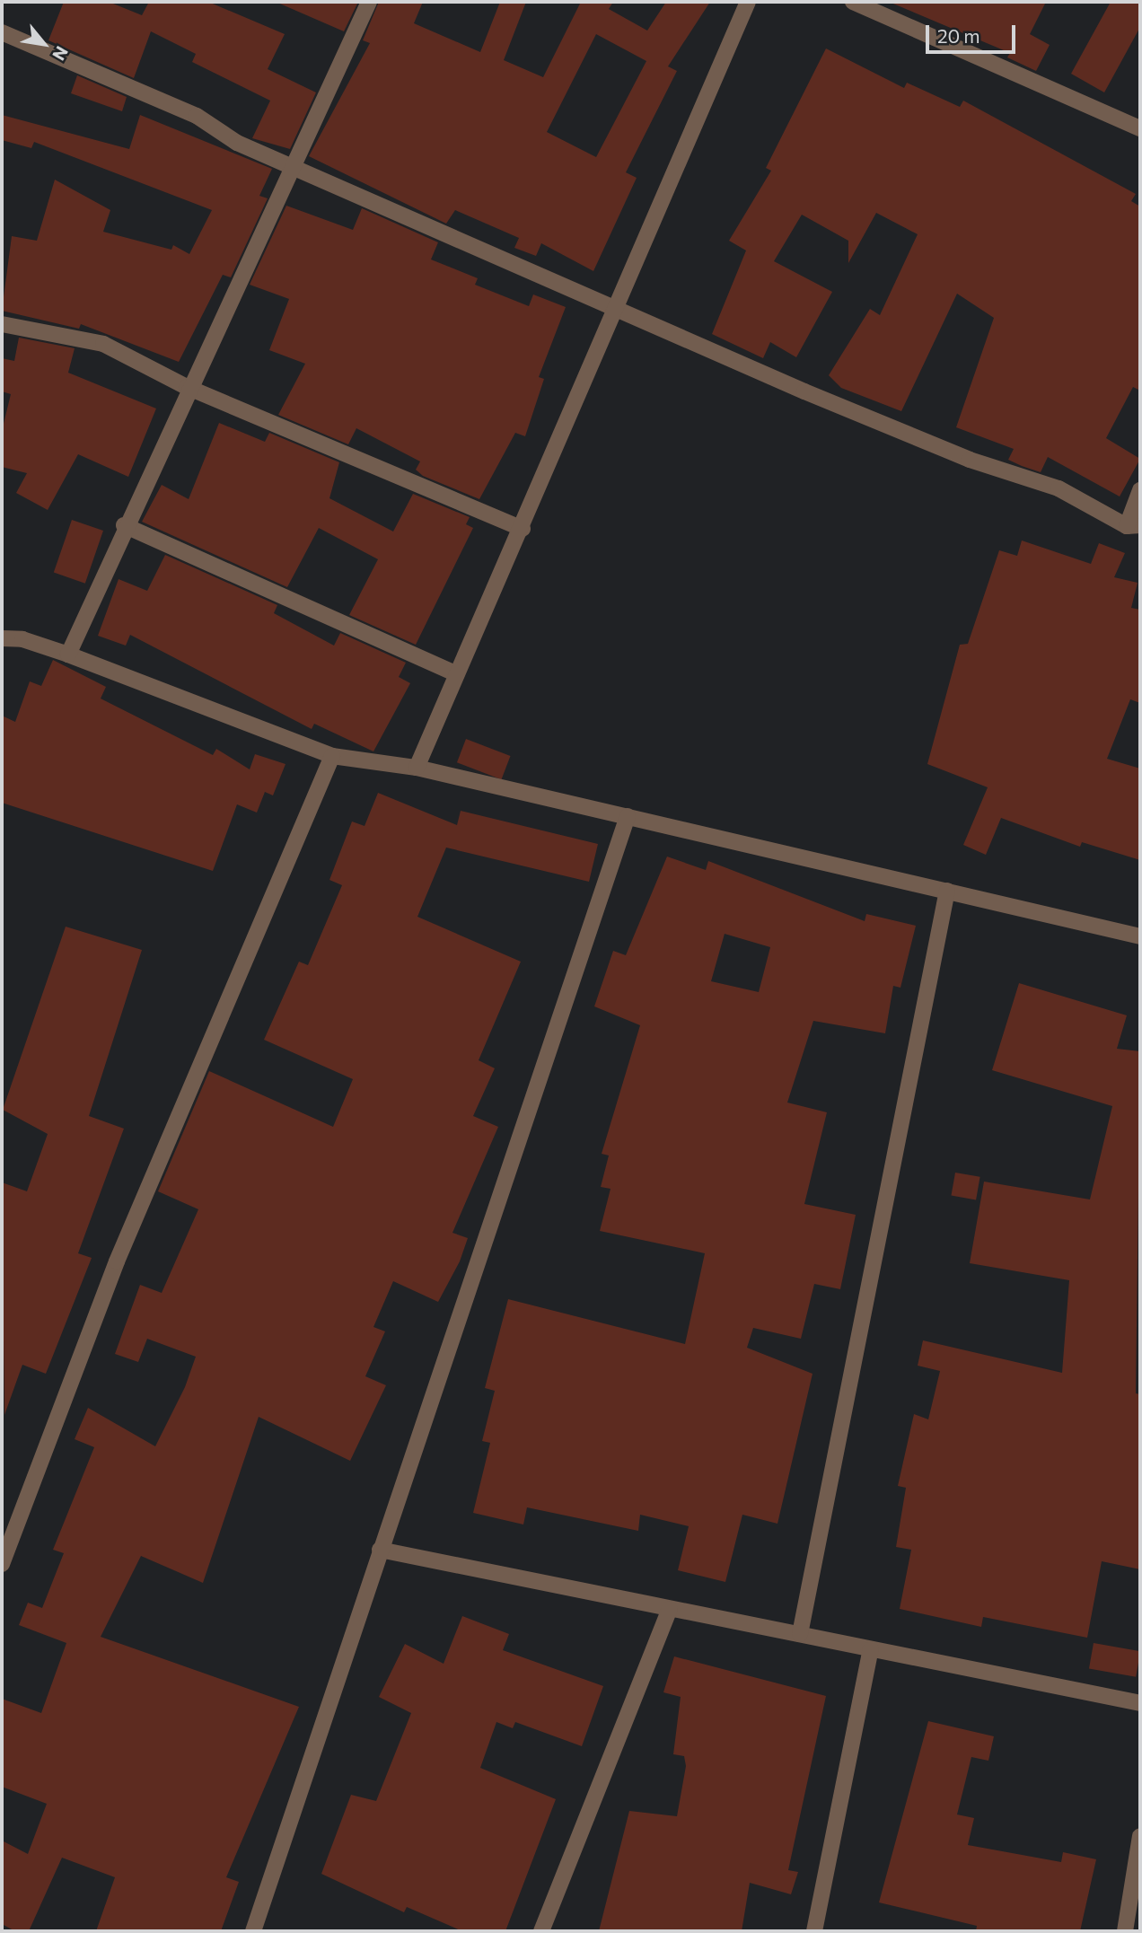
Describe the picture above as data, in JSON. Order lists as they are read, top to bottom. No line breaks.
{"scale_bar":"20 m","north":"bottom right"}
